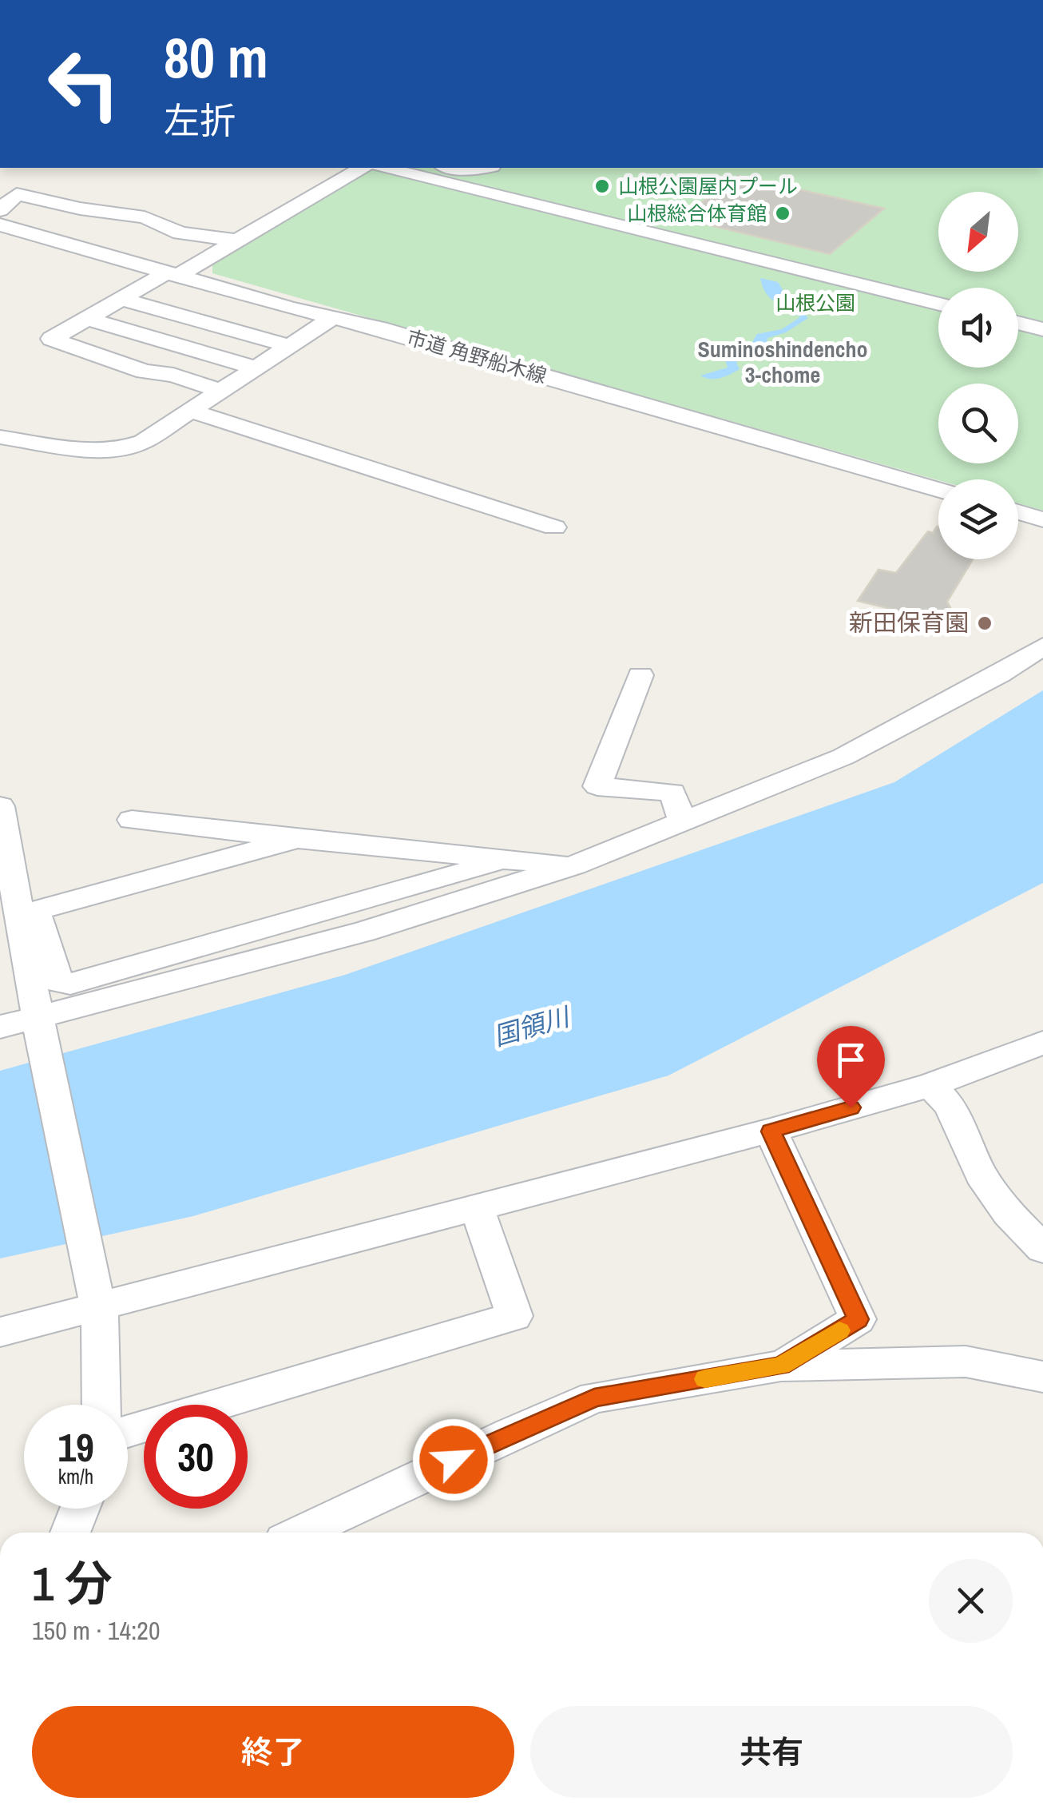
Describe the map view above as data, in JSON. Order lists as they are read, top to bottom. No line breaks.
{"streets":{"street":["市道 角野船木線"]},"districts":["Suminoshindencho 3-chome"],"water":["国領川"],"parks":["山根公園"],"places":["山根公園屋内プール","山根総合体育館","新田保育園"],"north":"bottom left","page":{"turn":["80 m","左折"],"speed":"19 km/h","limit":"30","heading":["1 分","150 m · 14:20"],"buttons":["終了","共有"]}}
